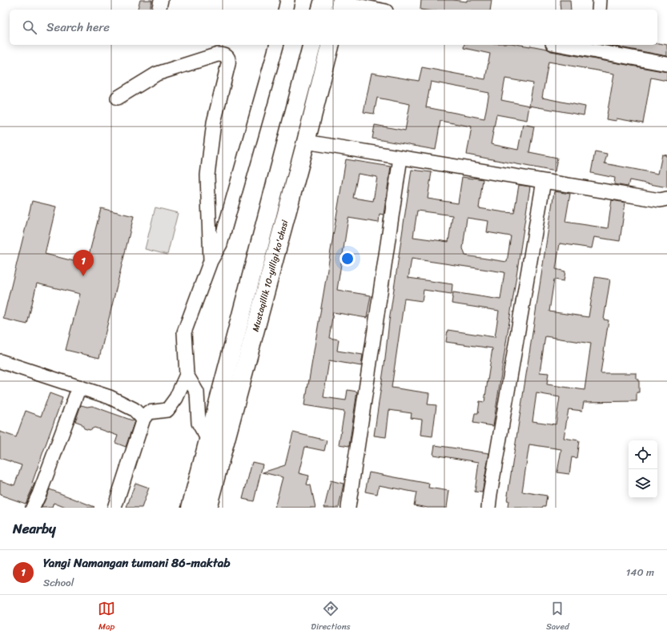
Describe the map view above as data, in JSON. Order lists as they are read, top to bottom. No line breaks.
{"streets":{"main road":["Mustaqillik 10-yilligi ko'chasi"]},"page":{"search":"Search here","pins":"1","heading":"Nearby","list":[{"mark":"1","name":"Yangi Namangan tumani 86-maktab","note":"School","value":"140 m"}],"nav":["Map","Directions","Saved"]}}
